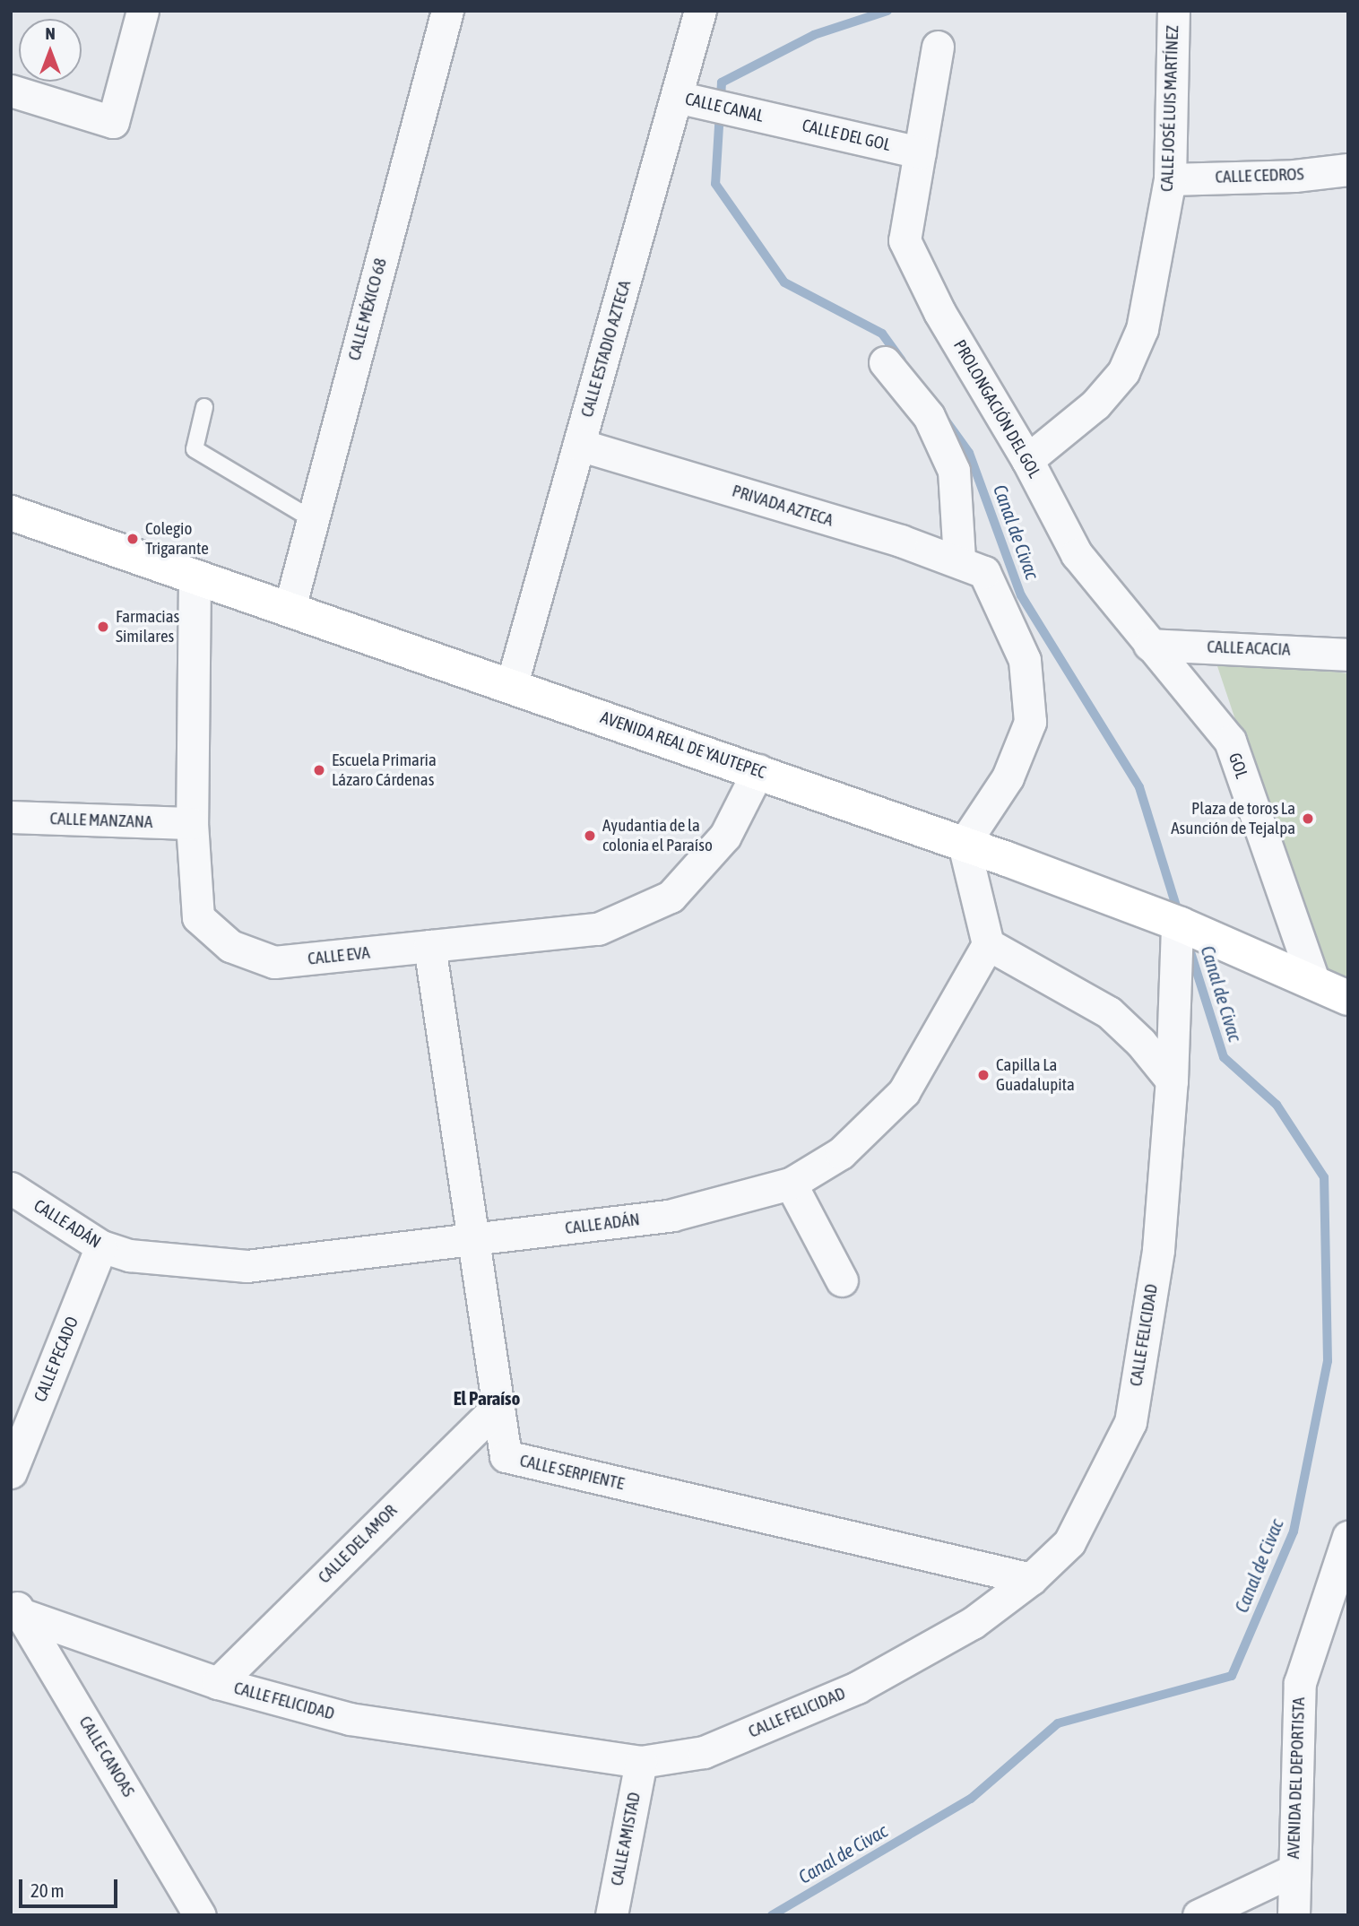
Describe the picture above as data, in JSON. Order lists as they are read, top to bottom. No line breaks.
{"streets":{"street":["CALLE CANAL","CALLE JOSÉ LUIS MARTÍNEZ","CALLE DEL GOL","CALLE CEDROS","CALLE MÉXICO 68","CALLE ESTADIO AZTECA","PROLONGACIÓN DEL GOL","PRIVADA AZTECA","CALLE ACACIA","AVENIDA REAL DE YAUTEPEC","GOL","CALLE MANZANA","CALLE EVA","CALLE ADÁN","CALLE FELICIDAD","CALLE PECADO","CALLE SERPIENTE","CALLE DEL AMOR","CALLE CANOAS","AVENIDA DEL DEPORTISTA","CALLE AMISTAD"]},"crossings":[["CALLE CANAL","CALLE DEL GOL"],["CALLE CANAL","CALLE ESTADIO AZTECA"],["CALLE JOSÉ LUIS MARTÍNEZ","CALLE CEDROS"],["CALLE JOSÉ LUIS MARTÍNEZ","PROLONGACIÓN DEL GOL"],["CALLE DEL GOL","PROLONGACIÓN DEL GOL"],["CALLE MÉXICO 68","AVENIDA REAL DE YAUTEPEC"],["CALLE ESTADIO AZTECA","PRIVADA AZTECA"],["CALLE ESTADIO AZTECA","AVENIDA REAL DE YAUTEPEC"],["PROLONGACIÓN DEL GOL","CALLE ACACIA"],["PROLONGACIÓN DEL GOL","GOL"],["CALLE ACACIA","GOL"],["AVENIDA REAL DE YAUTEPEC","GOL"],["AVENIDA REAL DE YAUTEPEC","CALLE EVA"],["AVENIDA REAL DE YAUTEPEC","CALLE FELICIDAD"],["CALLE MANZANA","CALLE EVA"],["CALLE EVA","CALLE SERPIENTE"],["CALLE ADÁN","CALLE PECADO"],["CALLE ADÁN","CALLE SERPIENTE"],["CALLE FELICIDAD","CALLE SERPIENTE"],["CALLE FELICIDAD","CALLE DEL AMOR"],["CALLE FELICIDAD","CALLE CANOAS"],["CALLE FELICIDAD","CALLE AMISTAD"],["CALLE SERPIENTE","CALLE DEL AMOR"]],"districts":["El Paraíso"],"water":["Canal de Civac"],"places":["Colegio Trigarante","Farmacias Similares","Escuela Primaria Lázaro Cárdenas","Plaza de toros La Asunción de Tejalpa","Ayudantia de la colonia el Paraíso","Capilla La Guadalupita"],"scale_bar":"20 m","north":"top"}
